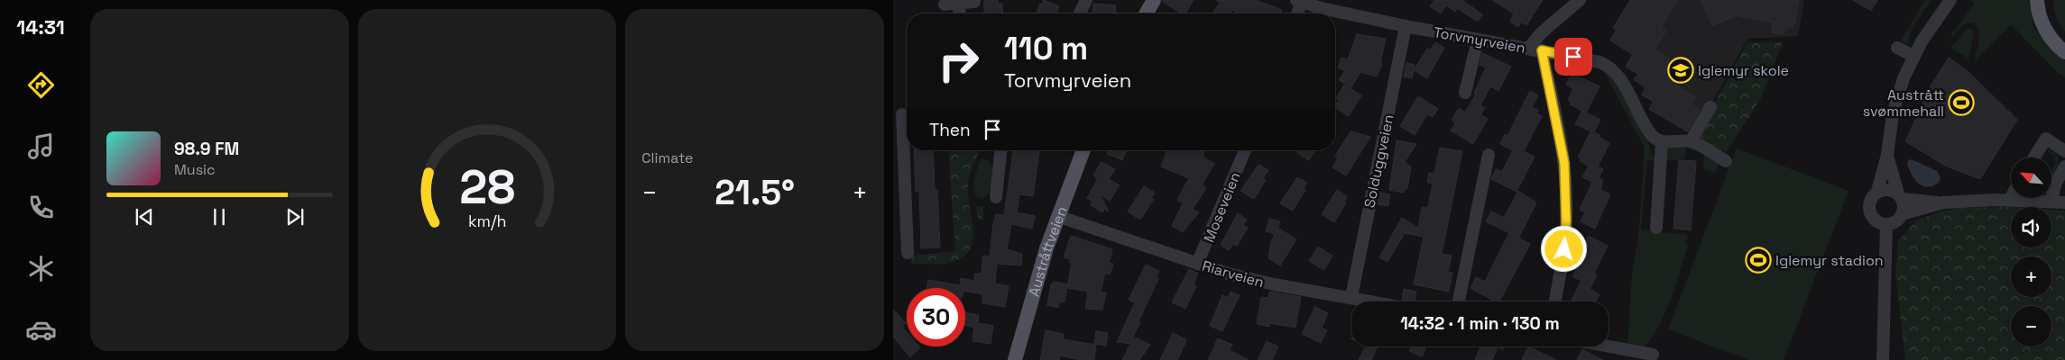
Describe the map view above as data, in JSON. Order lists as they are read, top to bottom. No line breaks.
{"streets":{"main road":["Austråttveien"],"street":["Torvmyrveien","Solduggveien","Moseveien","Riarveien"]},"crossings":[["Torvmyrveien","Solduggveien"],["Solduggveien","Riarveien"],["Moseveien","Riarveien"],["Austråttveien","Riarveien"]],"places":{"school or university":["Iglemyr skole"],"sports":["Austrått svømmehall","Iglemyr stadion"]},"north":"top left","page":{"tabs":"14:31","tile":"Climate","turn":["110 m","Torvmyrveien"],"then":"Then","song":["98.9 FM","Music"],"map_buttons":["+","−"],"heat":["−","21.5°","+"],"limit":"30","trip":"14:32 · 1 min · 130 m","gauge":["28","km/h"]}}
